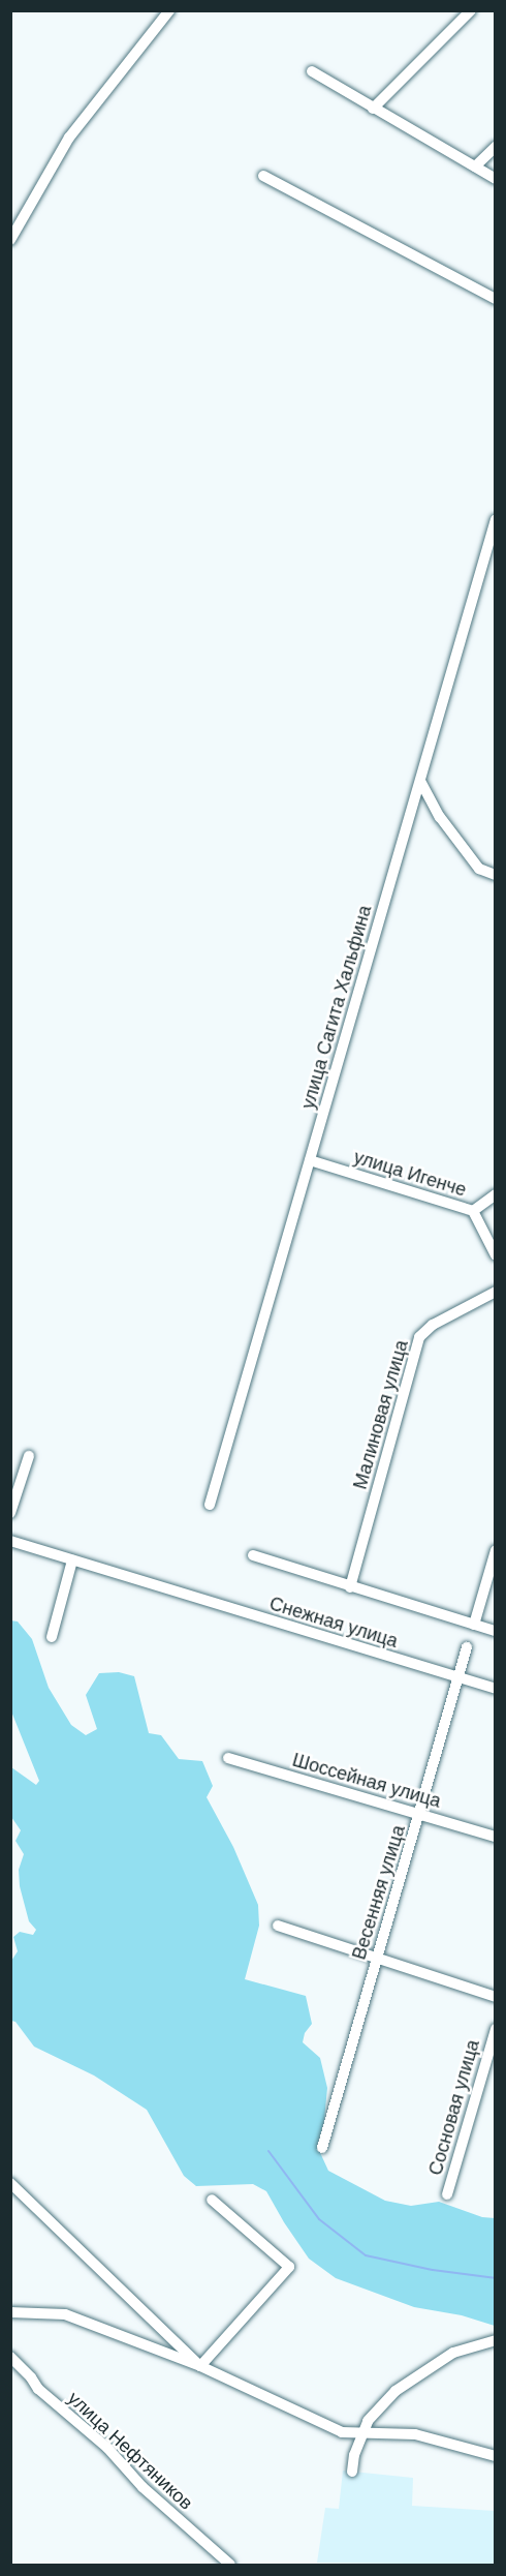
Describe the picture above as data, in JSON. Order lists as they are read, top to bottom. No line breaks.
{"streets":{"street":["улица Сагита Хальфина","улица Игенче","Малиновая улица","Снежная улица","Шоссейная улица","Весенняя улица","Сосновая улица","улица Нефтяников"]},"crossings":[["улица Сагита Хальфина","улица Игенче"],["Снежная улица","Весенняя улица"],["Шоссейная улица","Весенняя улица"]]}
